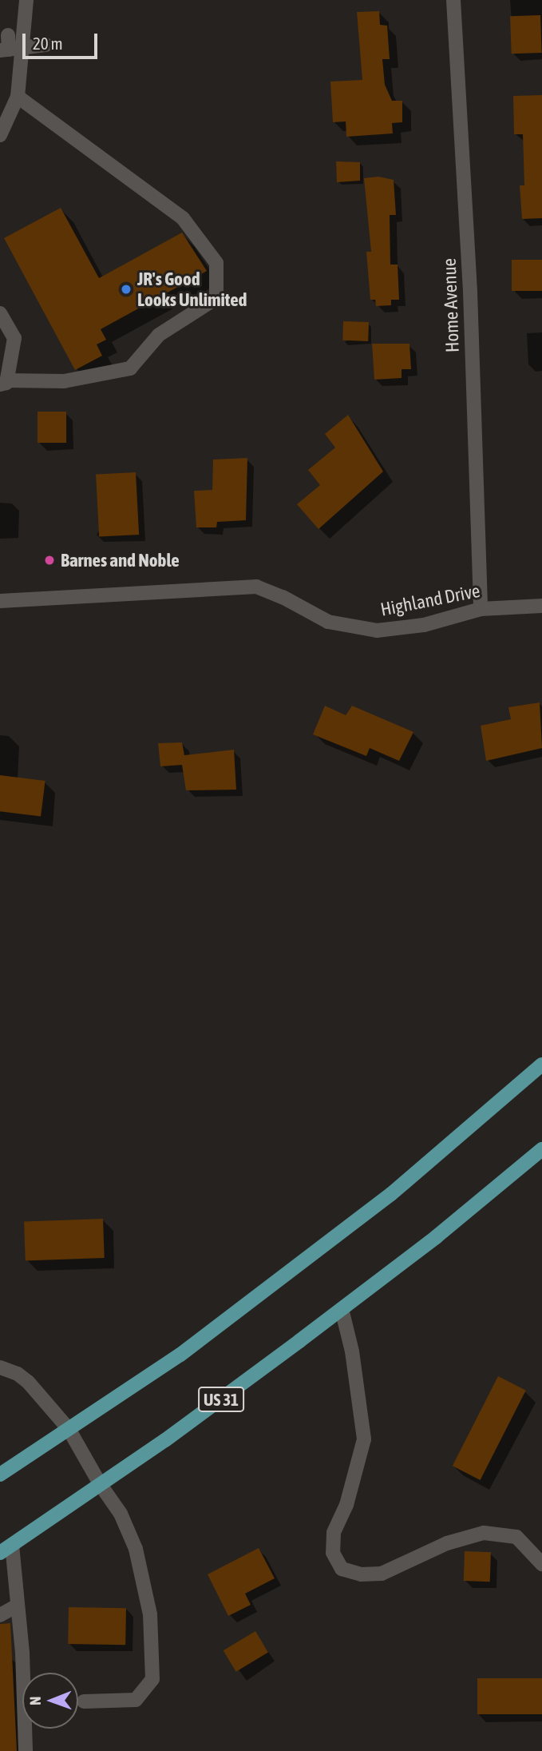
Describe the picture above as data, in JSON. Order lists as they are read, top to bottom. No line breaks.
{"streets":{"main road":["US 31"],"street":["Home Avenue","Highland Drive"]},"crossings":[["Home Avenue","Highland Drive"]],"places":["JR's Good Looks Unlimited","Barnes and Noble"],"scale_bar":"20 m","north":"left"}
